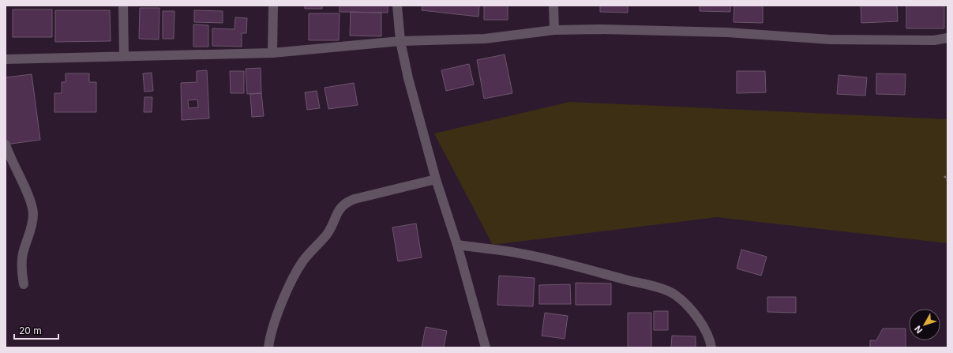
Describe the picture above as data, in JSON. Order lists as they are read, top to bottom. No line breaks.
{"scale_bar":"20 m","north":"bottom left"}
